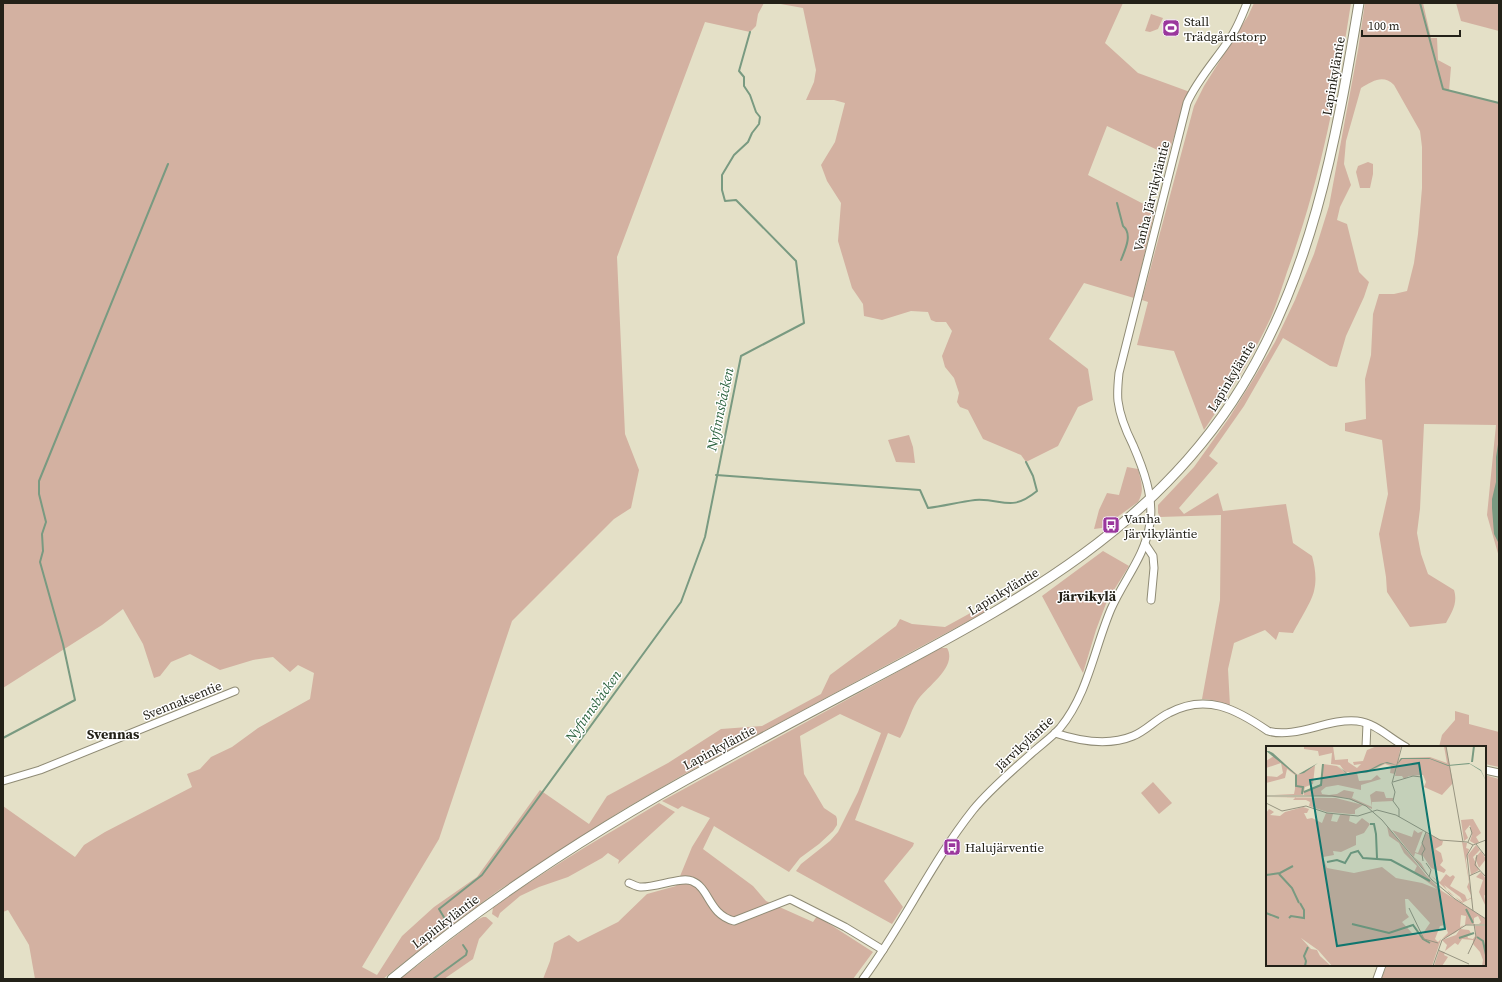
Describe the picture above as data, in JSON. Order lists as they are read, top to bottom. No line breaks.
{"streets":{"main road":["Lapinkyläntie"],"street":["Vanha Järvikyläntie","Svennaksentie","Järvikyläntie"]},"crossings":[["Lapinkyläntie","Vanha Järvikyläntie"],["Lapinkyläntie","Järvikyläntie"],["Vanha Järvikyläntie","Järvikyläntie"]],"districts":["Järvikylä","Svennas"],"water":["Nyfinnsbäcken"],"places":{"sports":["Stall Trädgårdstorp"],"bus stop":["Vanha Järvikyläntie","Halujärventie"]},"scale_bar":"100 m"}
